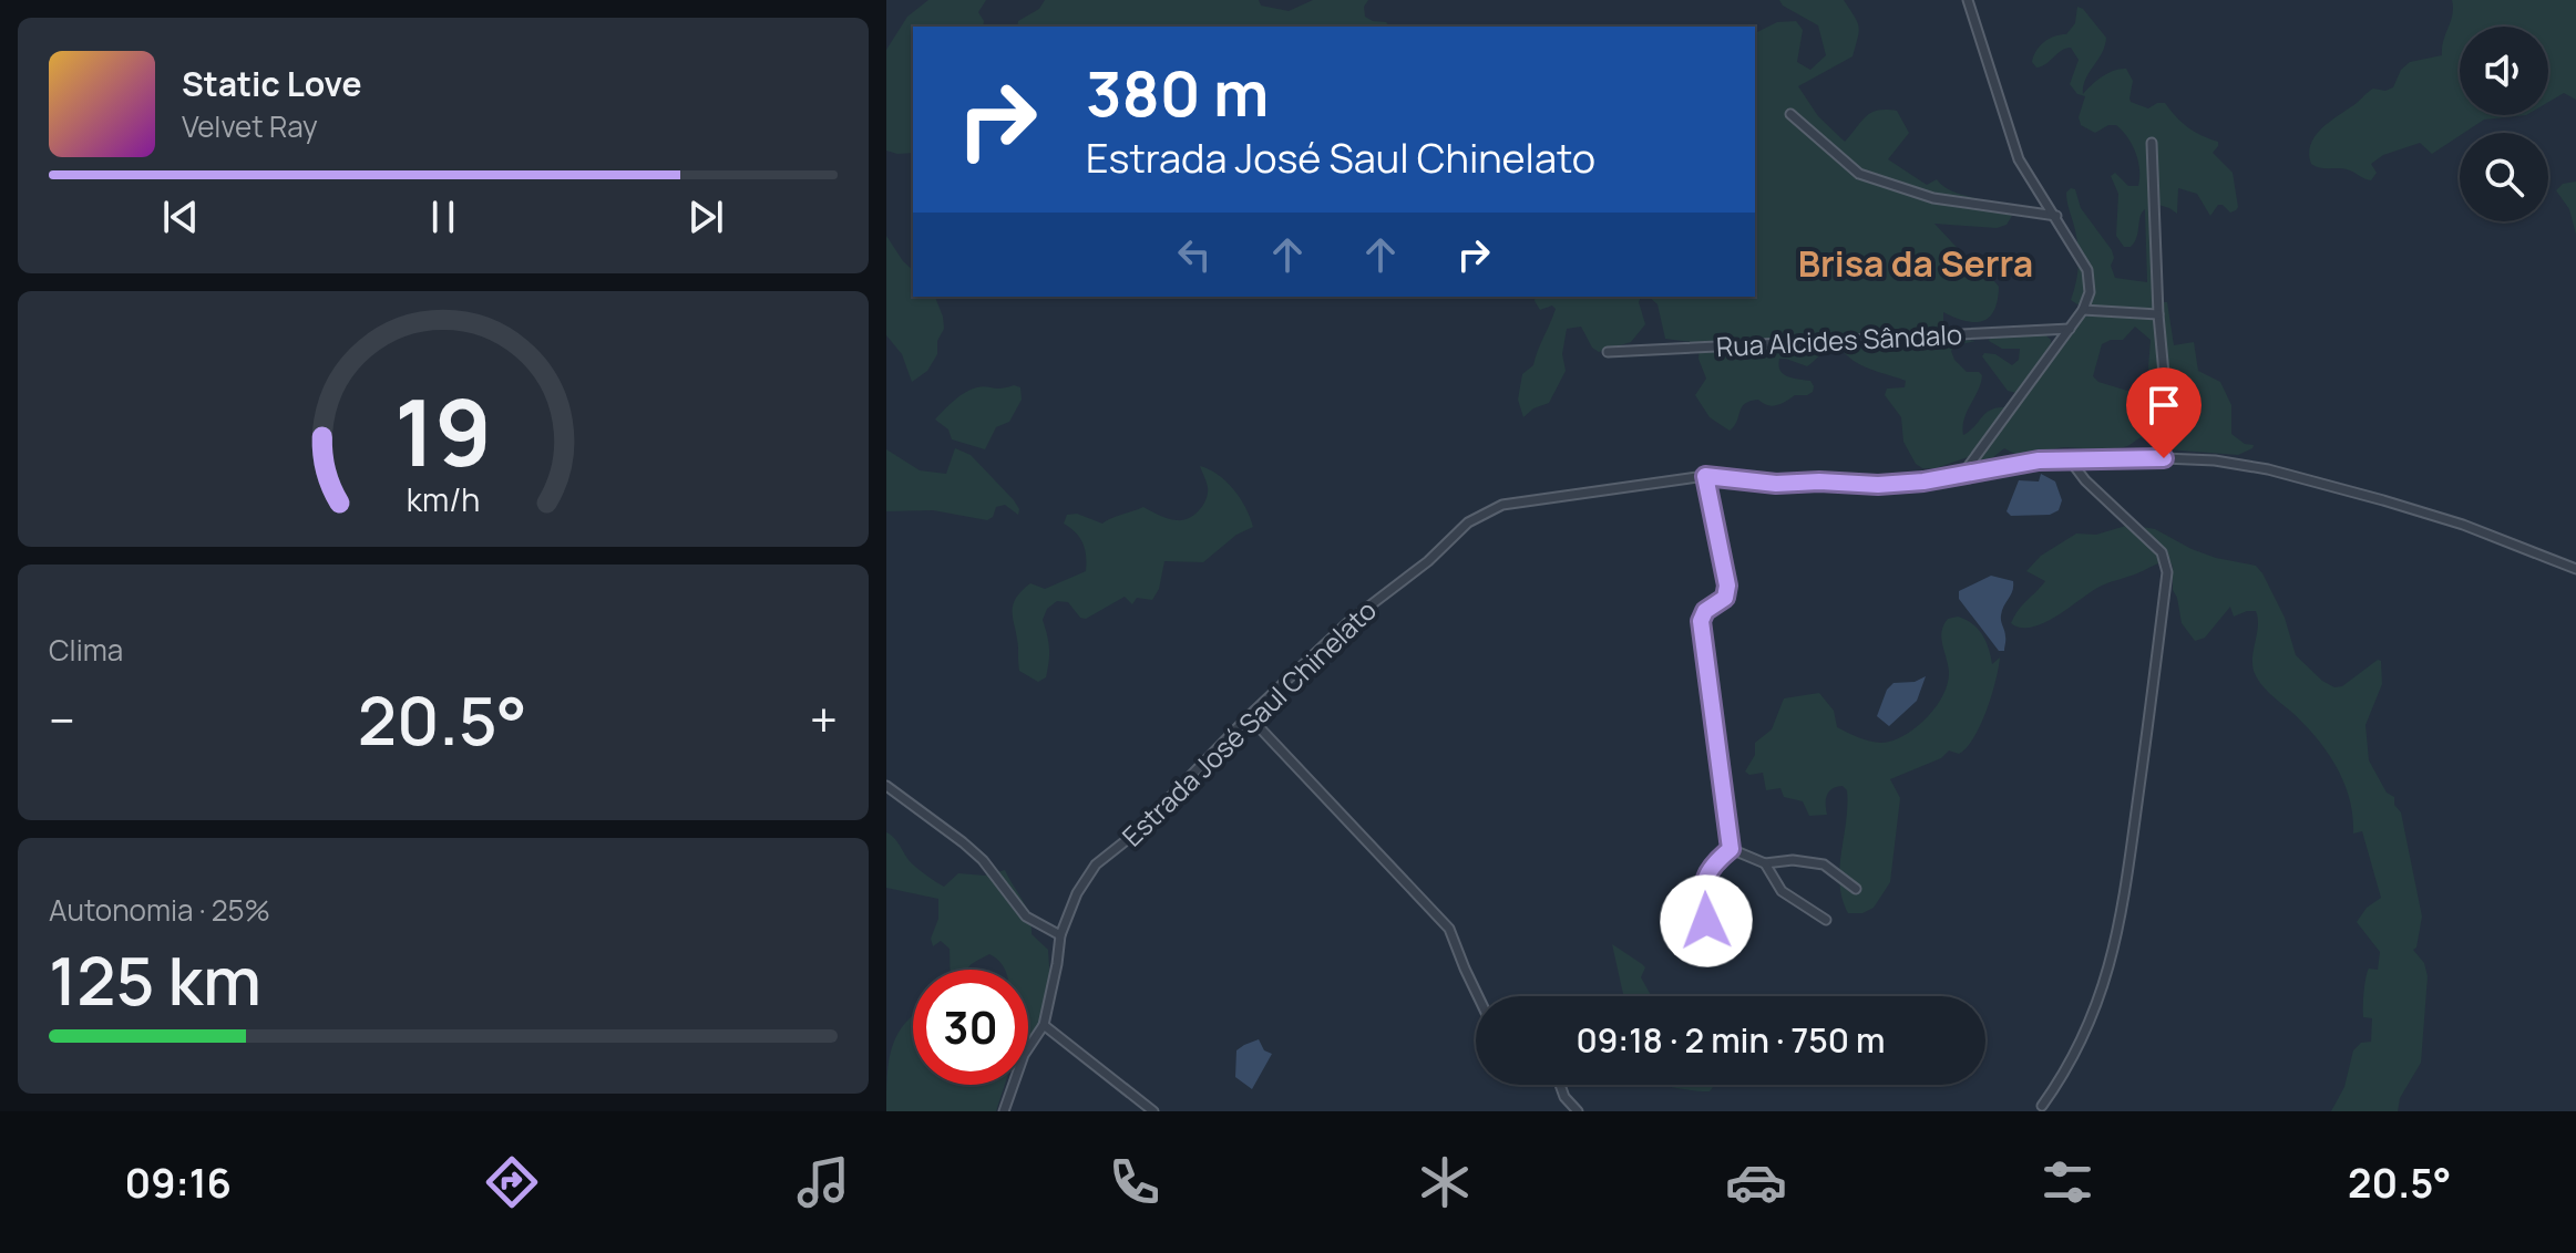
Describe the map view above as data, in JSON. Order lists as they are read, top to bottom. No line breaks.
{"streets":{"street":["Rua Alcides Sândalo","Estrada José Saul Chinelato"]},"districts":["Brisa da Serra"],"page":{"turn":["380 m","Estrada José Saul Chinelato"],"song":["Static Love","Velvet Ray"],"tile":["Clima",["Autonomia · 25%","125 km"]],"heat":["−","20.5°","+"],"limit":"30","trip":"09:18 · 2 min · 750 m","tabs":["09:16","20.5°"],"gauge":["19","km/h"]}}
